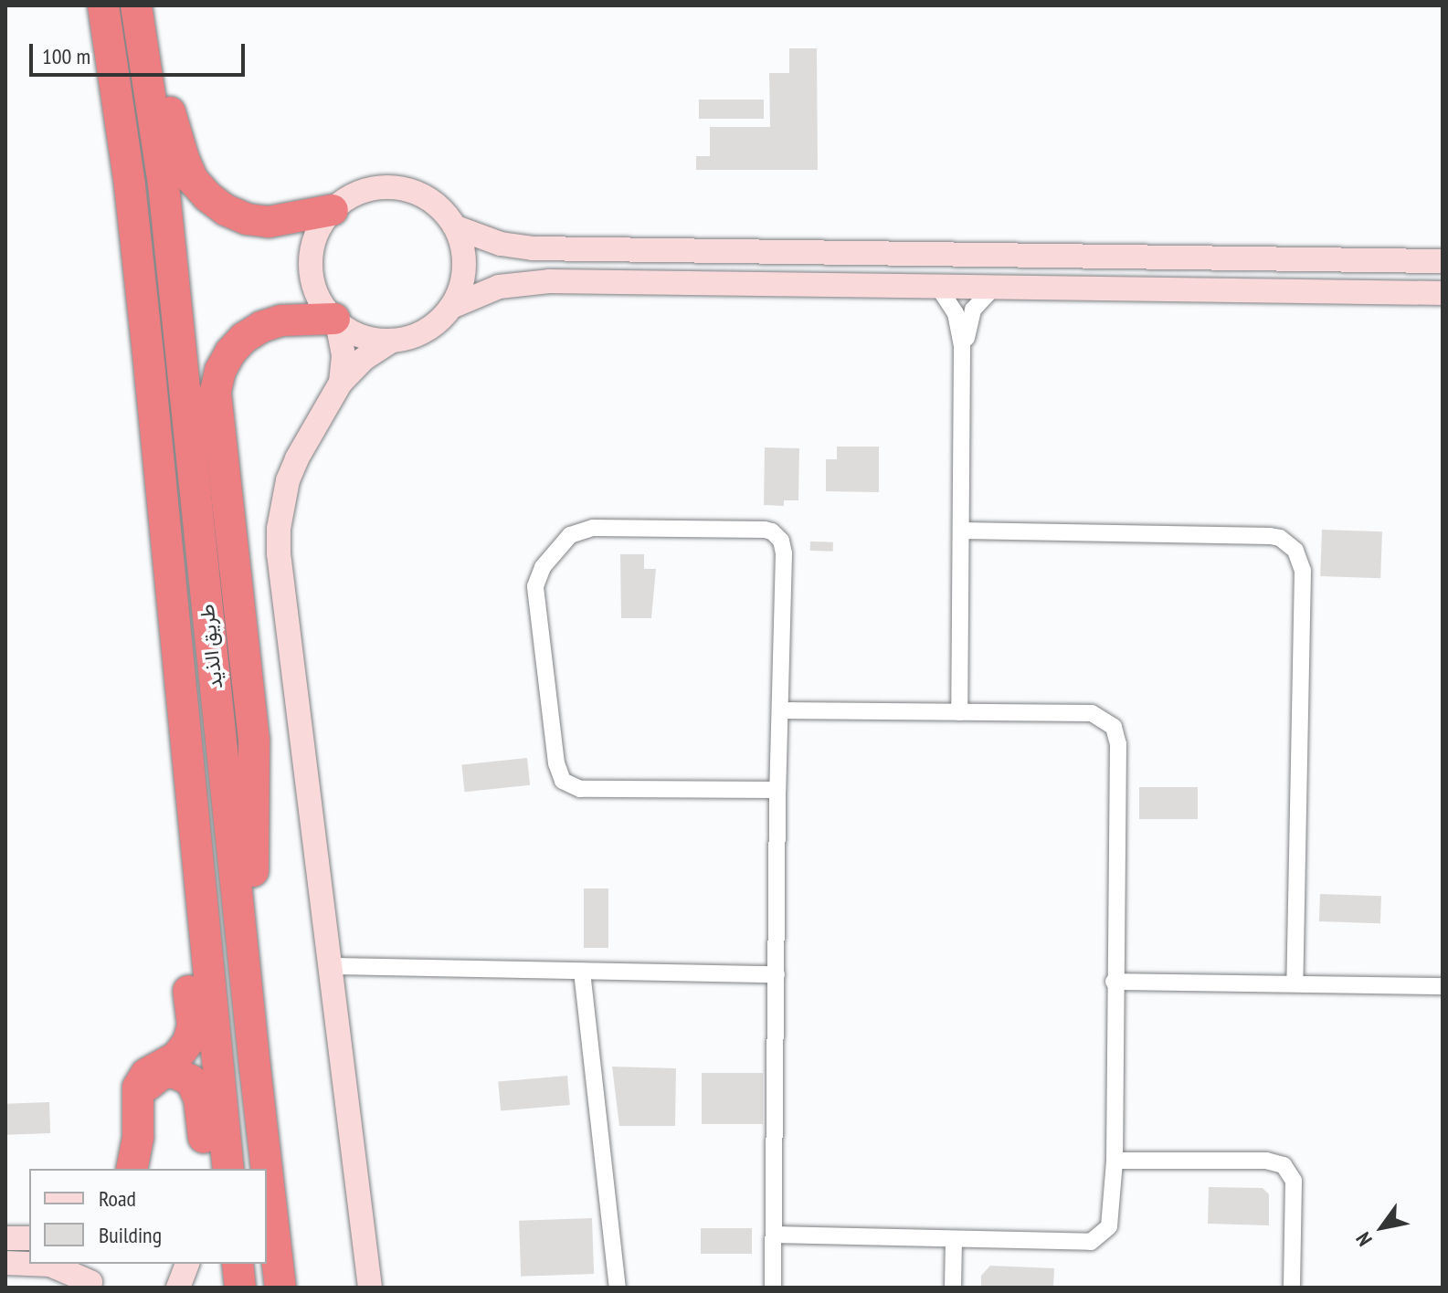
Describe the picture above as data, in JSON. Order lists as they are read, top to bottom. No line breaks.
{"streets":{"highway":["طريق الذيد"]},"legend":["Road","Building"],"scale_bar":"100 m","north":"bottom left"}
